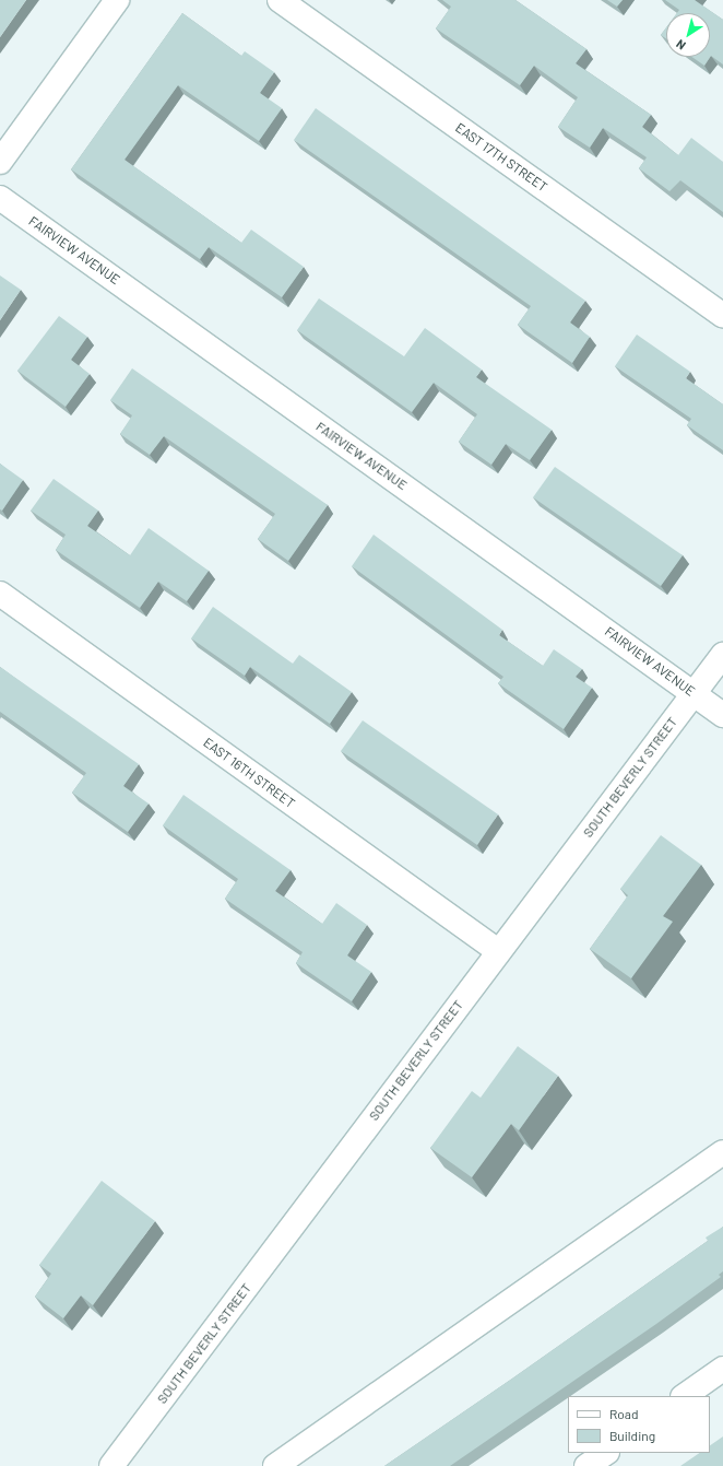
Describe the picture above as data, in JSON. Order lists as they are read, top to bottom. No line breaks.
{"streets":{"street":["EAST 17TH STREET","FAIRVIEW AVENUE","EAST 16TH STREET","SOUTH BEVERLY STREET"]},"crossings":[["FAIRVIEW AVENUE","SOUTH BEVERLY STREET"],["EAST 16TH STREET","SOUTH BEVERLY STREET"]],"legend":["Road","Building"],"north":"bottom left"}
